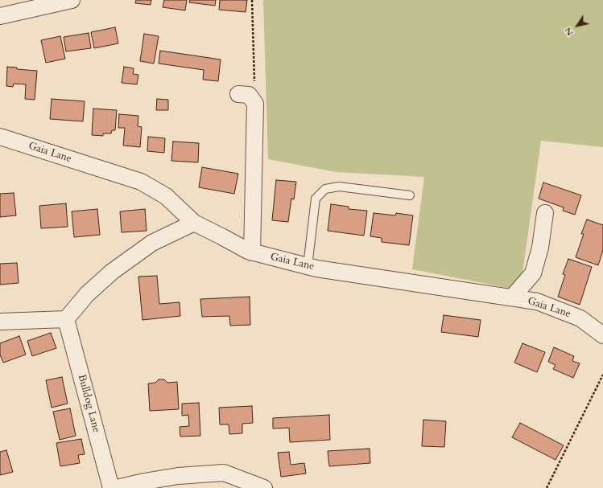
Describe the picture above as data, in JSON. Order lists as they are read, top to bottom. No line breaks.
{"streets":{"street":["Gaia Lane","Bulldog Lane"]},"north":"bottom left"}
